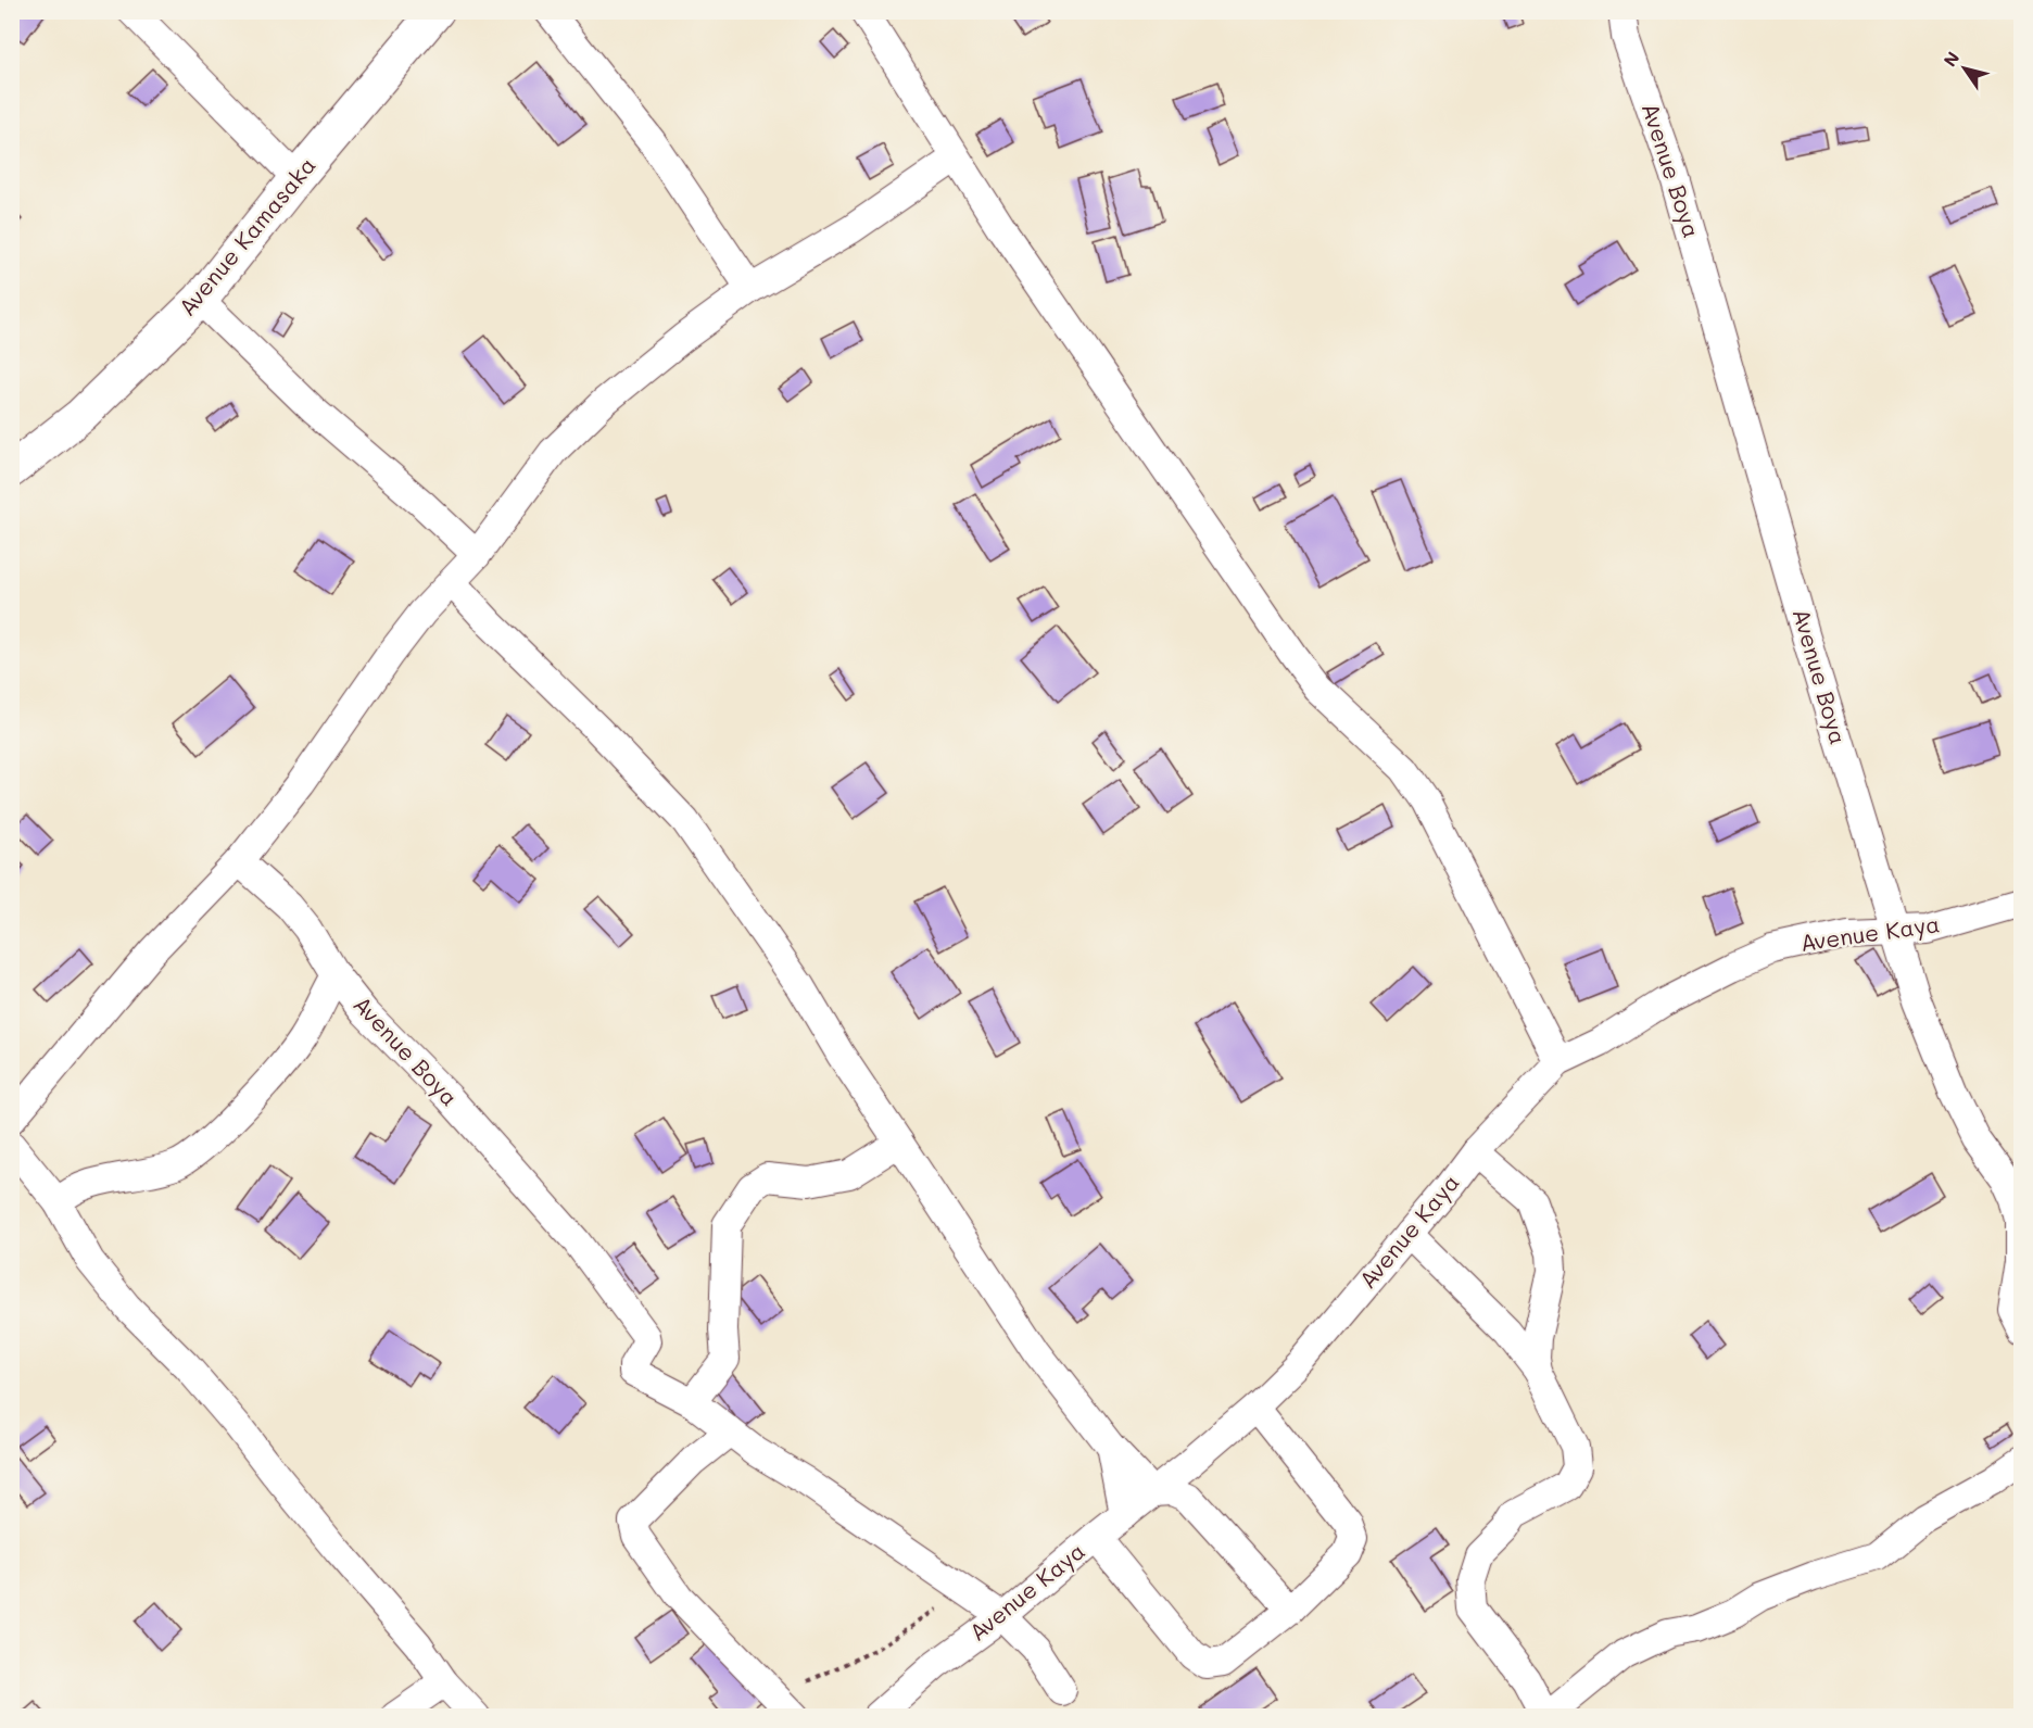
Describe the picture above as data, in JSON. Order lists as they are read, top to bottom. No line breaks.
{"streets":{"street":["Avenue Boya","Avenue Kamasaka","Avenue Kaya"]},"crossings":[["Avenue Boya","Avenue Kaya"]],"north":"top left"}
